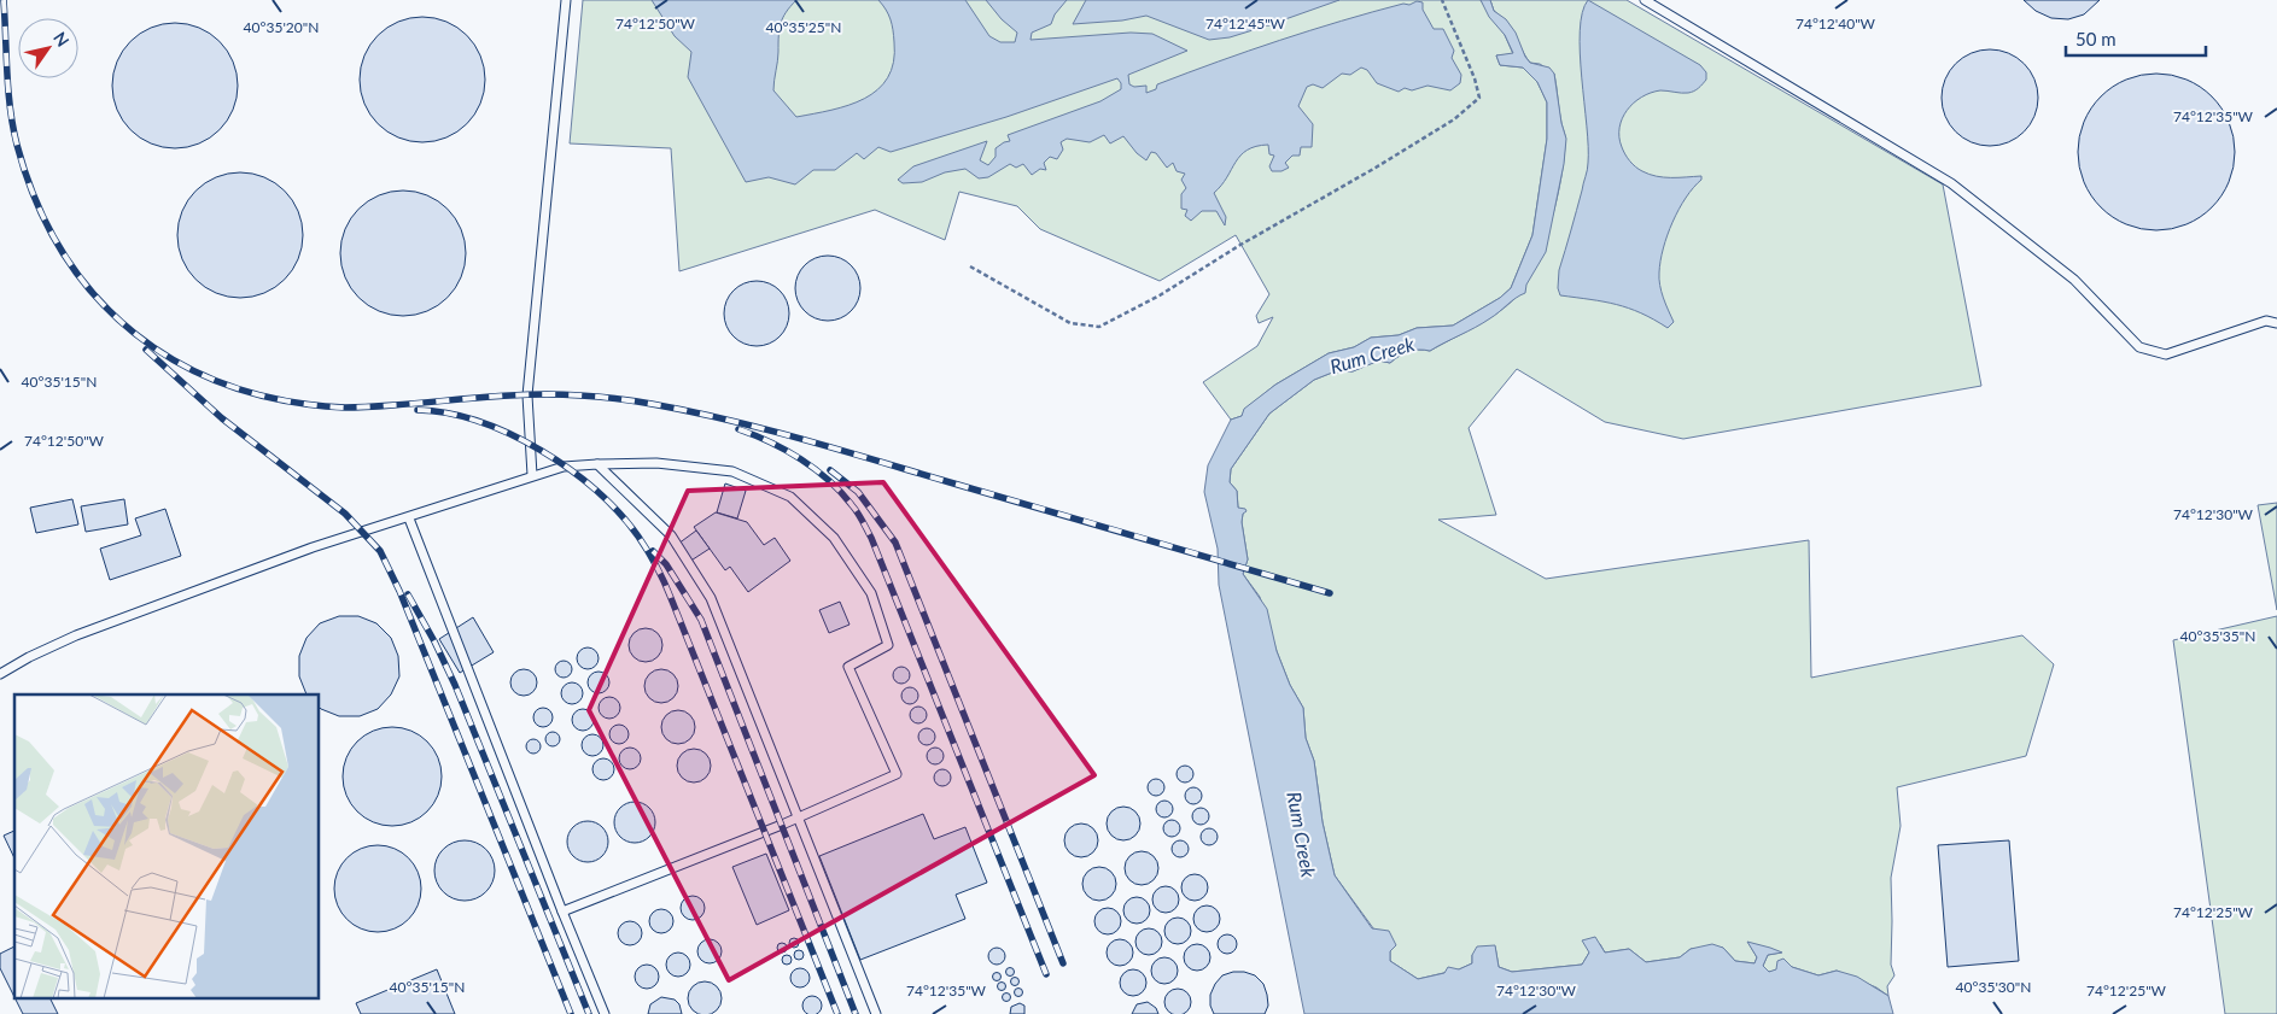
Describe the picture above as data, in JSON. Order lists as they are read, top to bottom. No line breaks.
{"water":["Rum Creek"],"scale_bar":"50 m","north":"top right","coordinates":["74°12'45\"W","74°12'50\"W","74°12'40\"W","40°35'20\"N","40°35'25\"N","74°12'35\"W","40°35'15\"N","74°12'30\"W","40°35'35\"N","74°12'25\"W","40°35'30\"N"]}
